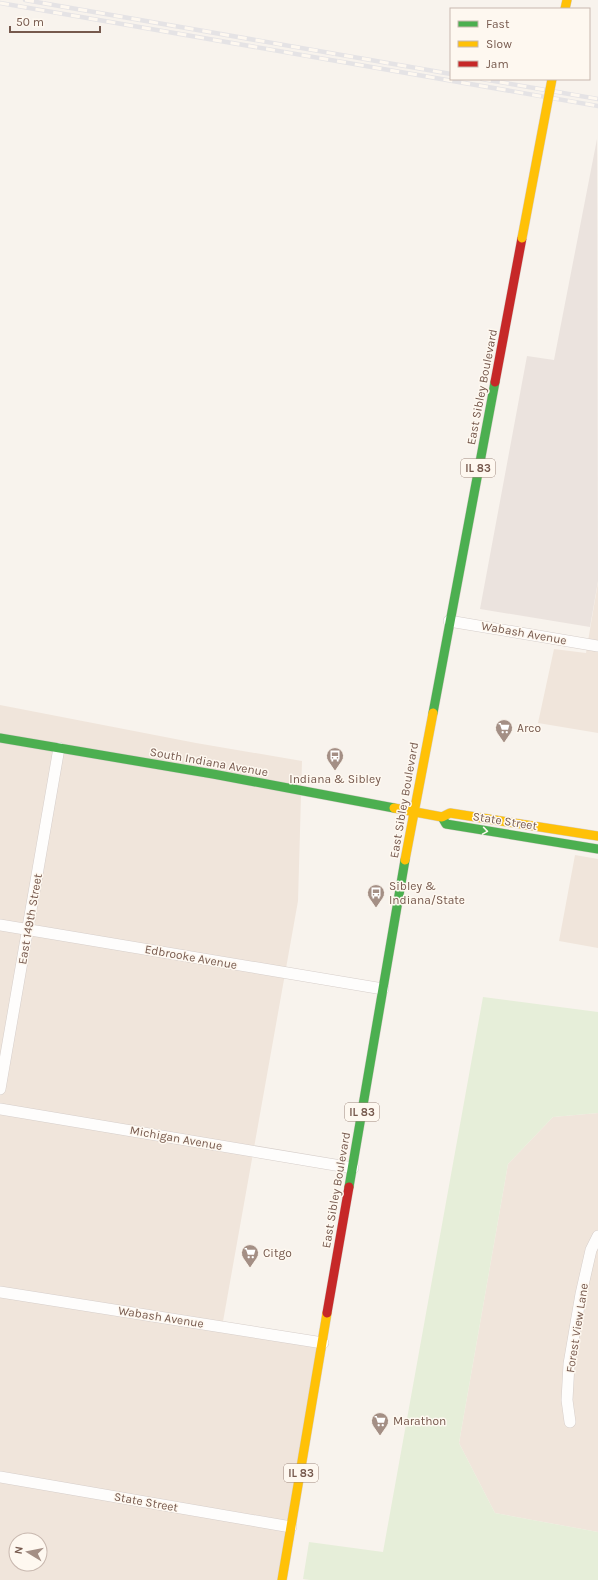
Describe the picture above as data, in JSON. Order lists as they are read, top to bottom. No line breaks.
{"streets":{"main road":["East Sibley Boulevard","IL 83","South Indiana Avenue","State Street"],"street":["Wabash Avenue","East 149th Street","Edbrooke Avenue","Michigan Avenue","Forest View Lane"]},"crossings":[["East Sibley Boulevard","IL 83"],["East Sibley Boulevard","Wabash Avenue"],["East Sibley Boulevard","South Indiana Avenue"],["East Sibley Boulevard","State Street"],["East Sibley Boulevard","Edbrooke Avenue"],["East Sibley Boulevard","Michigan Avenue"],["IL 83","State Street"],["South Indiana Avenue","State Street"],["South Indiana Avenue","East 149th Street"],["East 149th Street","Edbrooke Avenue"]],"places":{"supermarket":["Arco","Citgo","Marathon"],"bus stop":["Indiana & Sibley","Sibley & Indiana/State"]},"legend":["Fast","Slow","Jam"],"scale_bar":"50 m","north":"left"}
